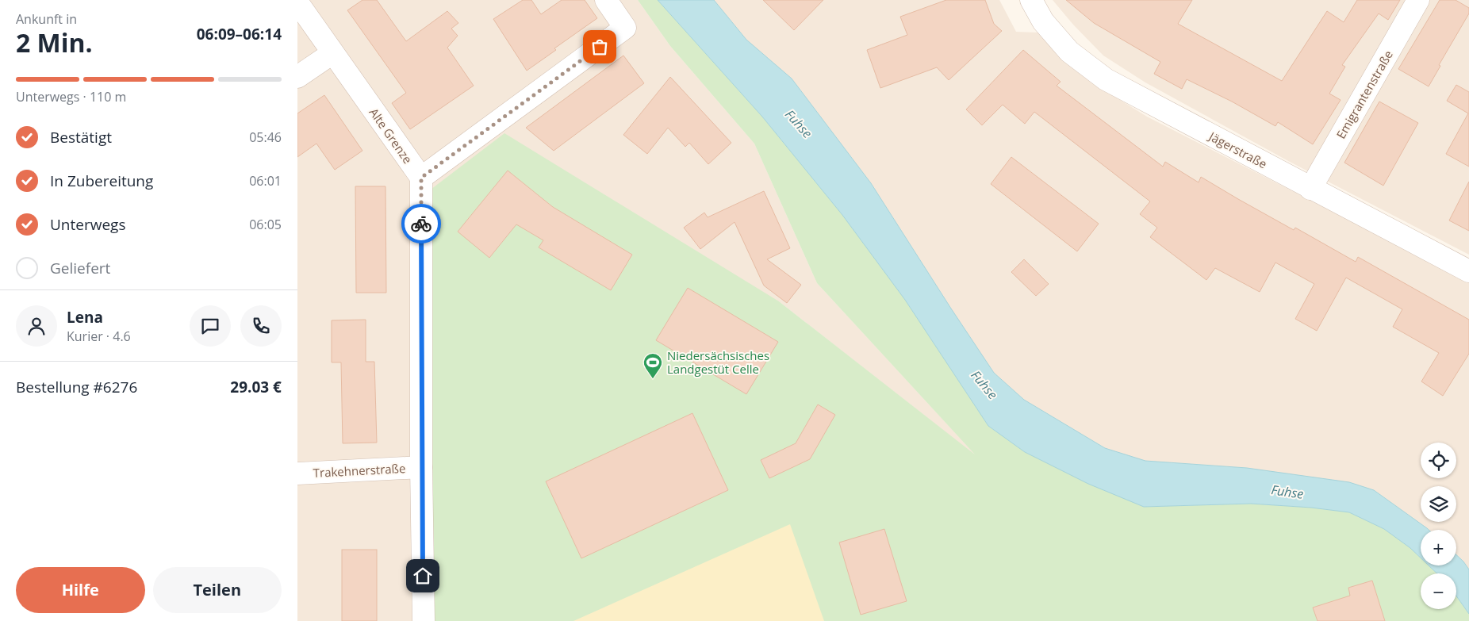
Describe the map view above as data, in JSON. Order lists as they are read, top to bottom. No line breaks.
{"streets":{"street":["Emigrantenstraße","Alte Grenze","Jägerstraße","Trakehnerstraße"]},"crossings":[["Emigrantenstraße","Jägerstraße"]],"water":["Fuhse"],"places":{"sports":["Niedersächsisches Landgestüt Celle"]},"page":{"heading":["2 Min.","Ankunft in","06:09–06:14"],"panel":["Lena","Kurier · 4.6","Bestellung #6276","29.03 €"],"bar":"Unterwegs · 110 m","list":[["Bestätigt","05:46"],["In Zubereitung","06:01"],["Unterwegs","06:05"],"Geliefert"],"map_buttons":["+","−"],"buttons":["Hilfe","Teilen"]}}
